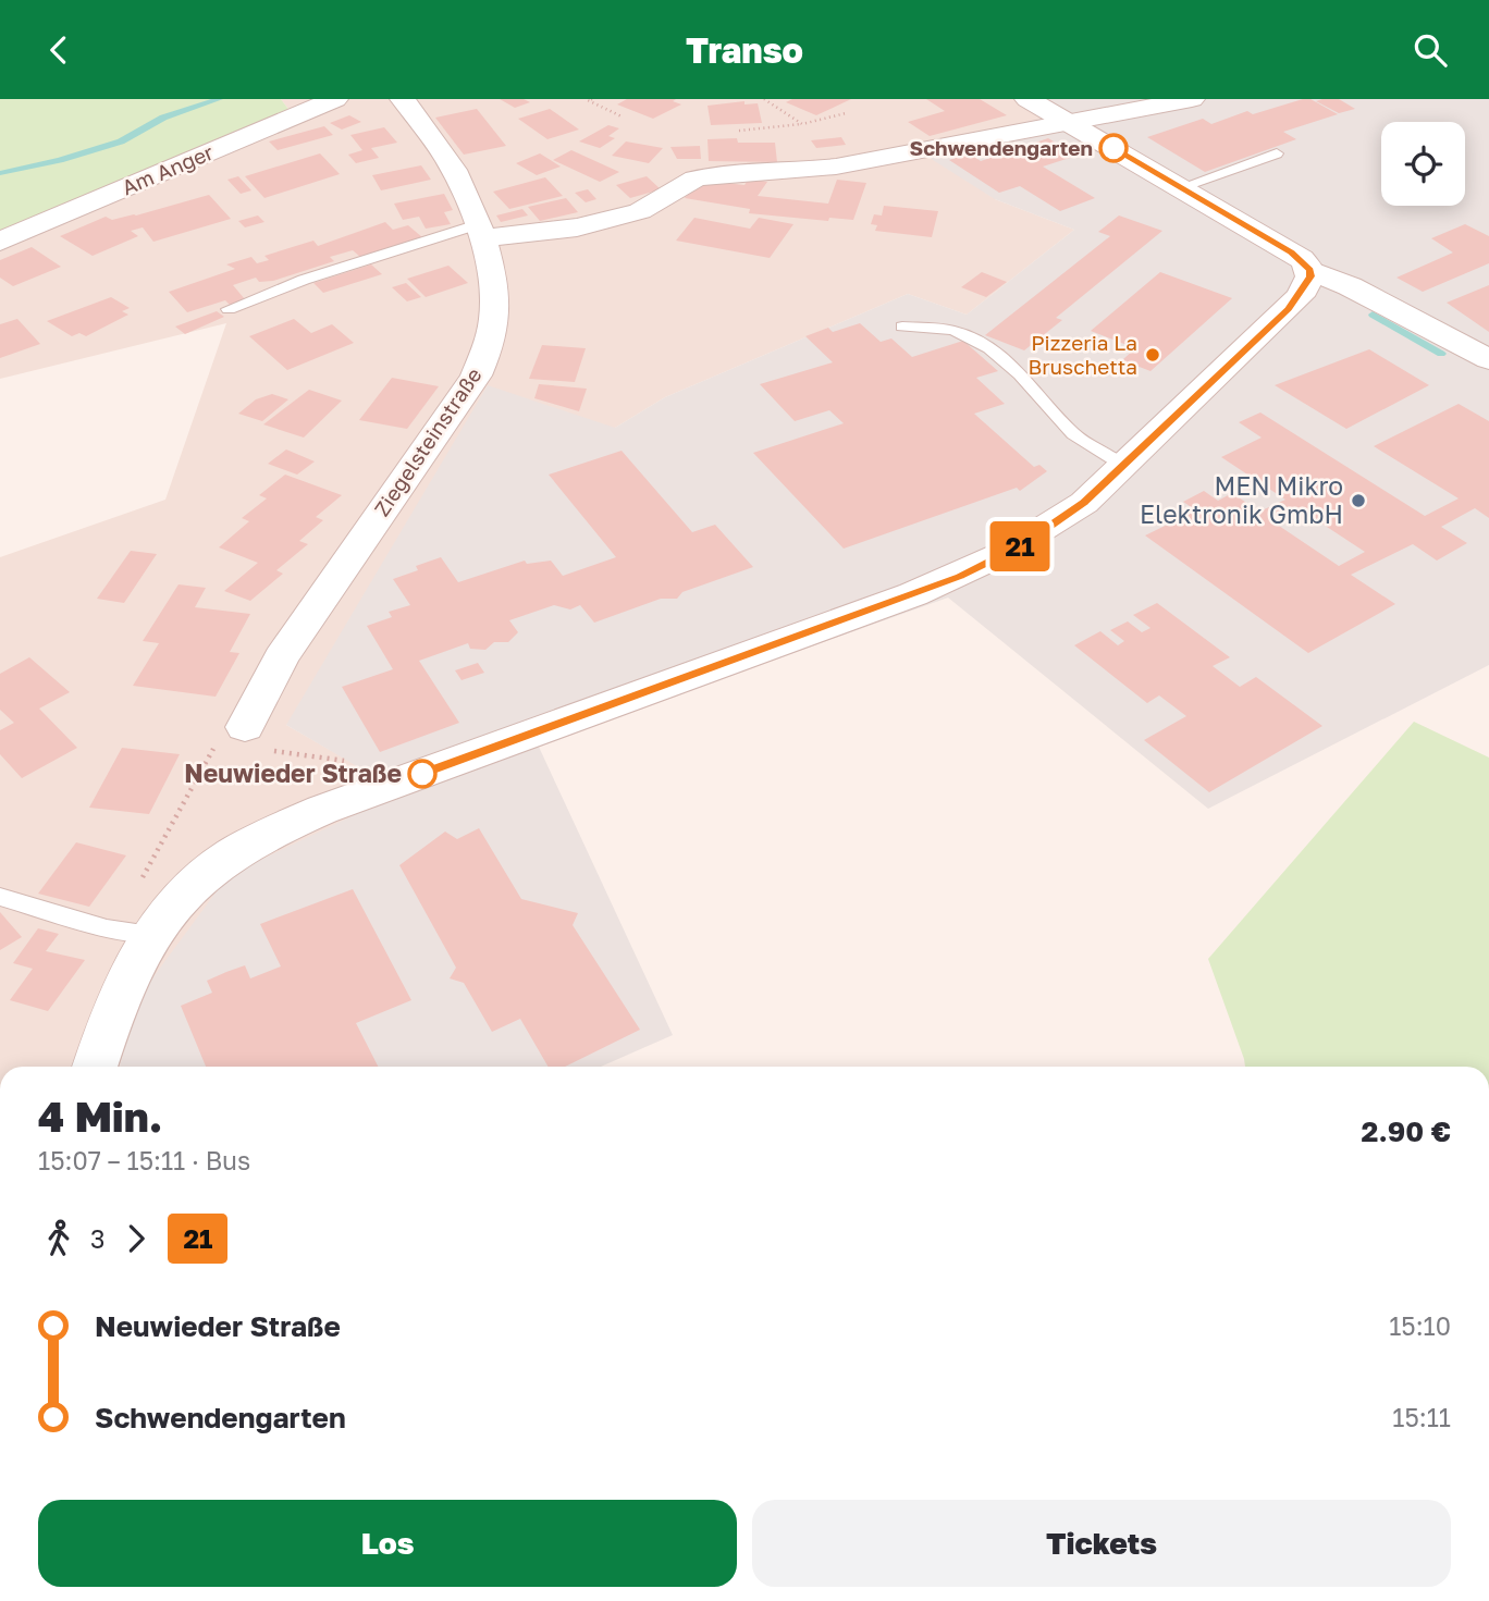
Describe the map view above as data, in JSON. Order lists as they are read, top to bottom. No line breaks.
{"streets":{"street":["Am Anger","Ziegelsteinstraße"]},"places":["Schwendengarten","Pizzeria La Bruschetta","MEN Mikro Elektronik GmbH","Neuwieder Straße"],"lines":["bus line 21"],"page":{"header":"Transo","on_map":"21","heading":["4 Min.","15:07 – 15:11 · Bus","2.90 €"],"legs":["3","21"],"list":[{"name":"Neuwieder Straße","value":"15:10"},{"name":"Schwendengarten","value":"15:11"}],"buttons":["Los","Tickets"]}}
